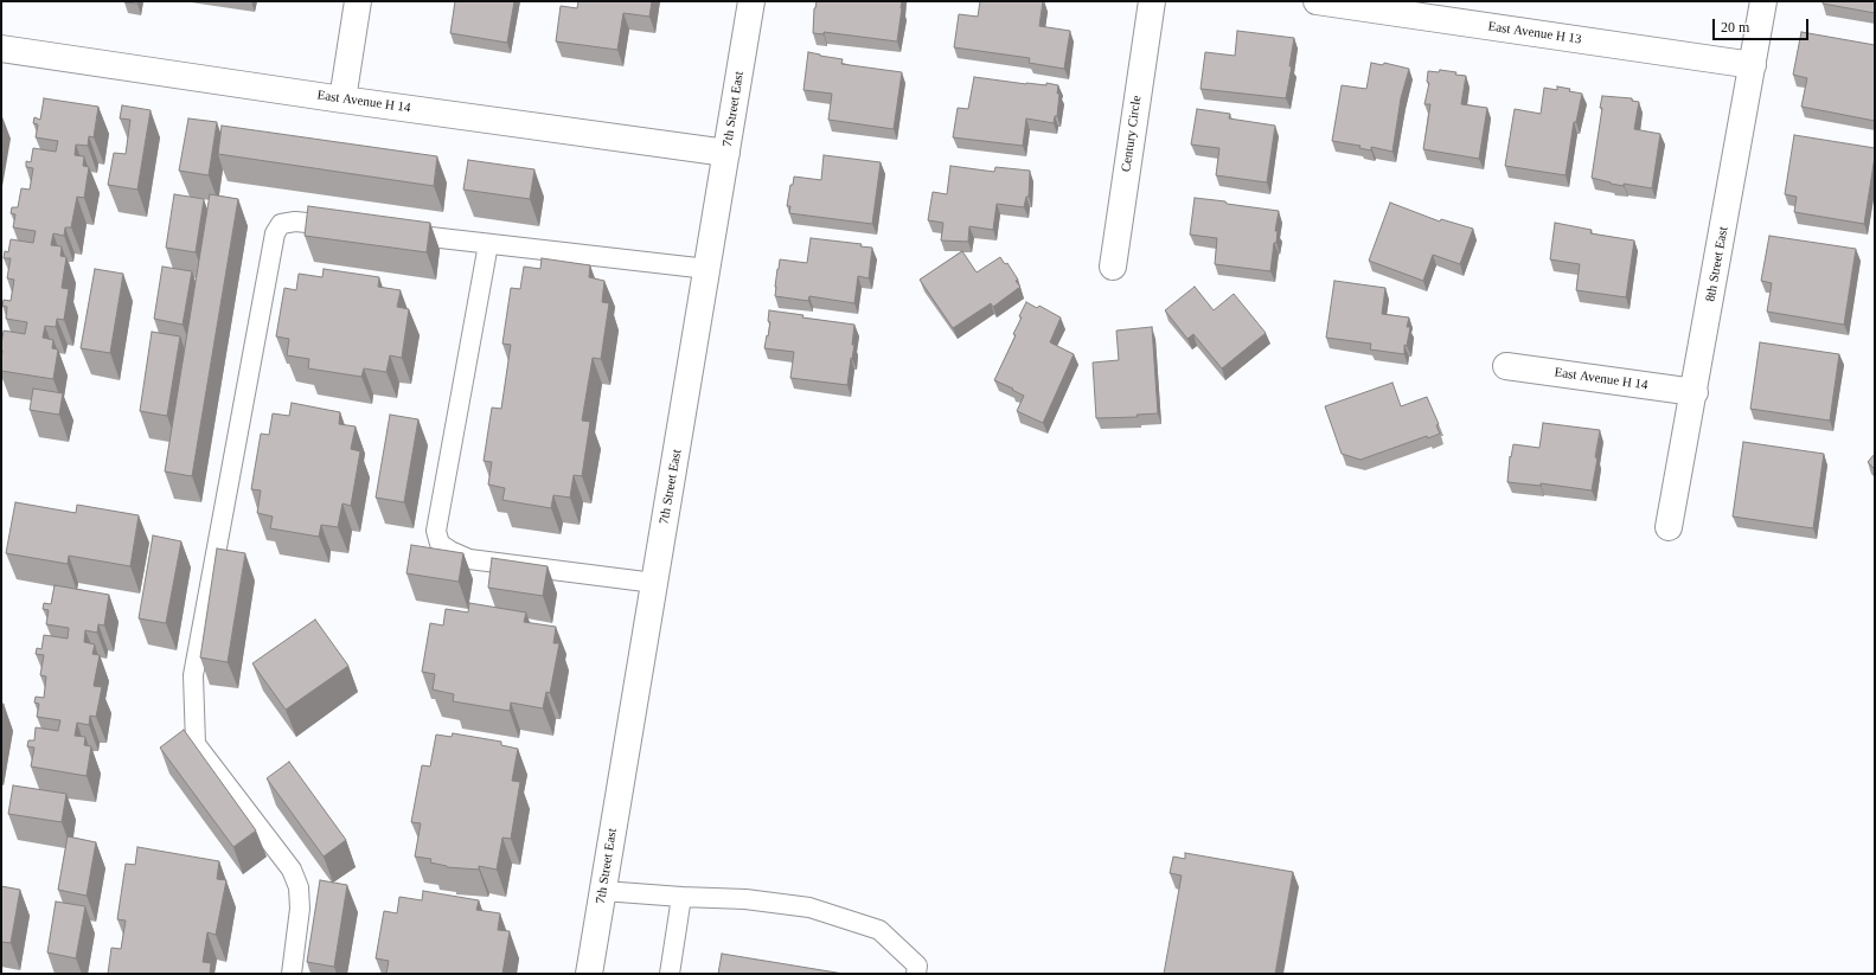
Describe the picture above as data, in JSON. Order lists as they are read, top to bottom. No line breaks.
{"streets":{"street":["East Avenue H 13","East Avenue H 14","7th Street East","Century Circle","8th Street East"]},"crossings":[["East Avenue H 13","8th Street East"],["East Avenue H 14","7th Street East"],["East Avenue H 14","8th Street East"]],"scale_bar":"20 m"}
